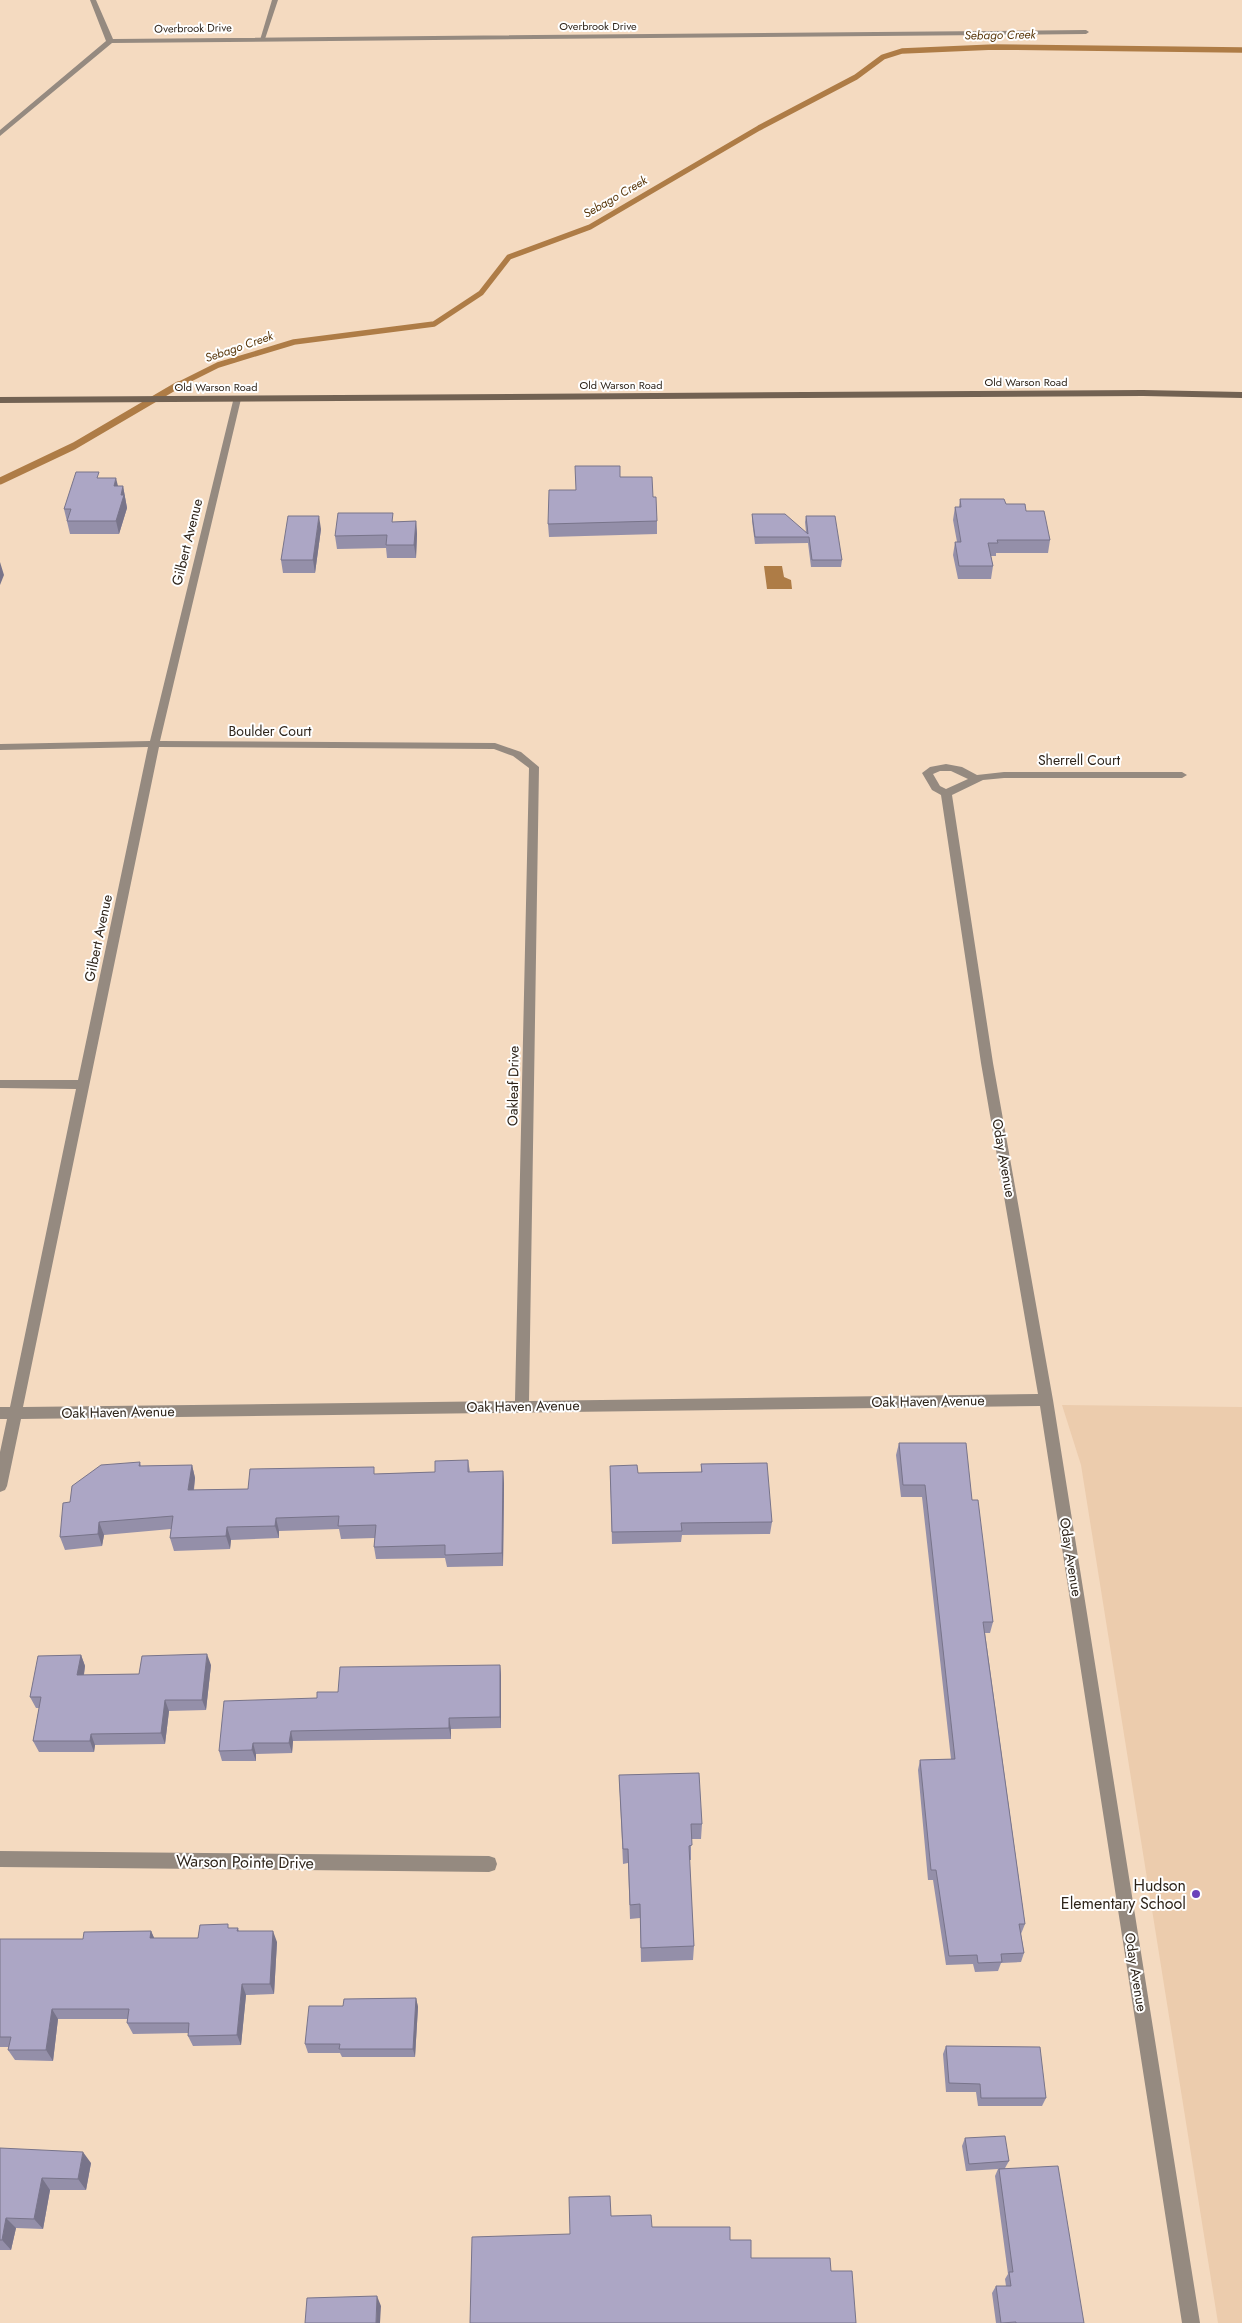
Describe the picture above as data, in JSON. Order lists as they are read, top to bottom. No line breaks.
{"streets":{"street":["Overbrook Drive","Old Warson Road","Gilbert Avenue","Boulder Court","Sherrell Court","Oakleaf Drive","Oday Avenue","Oak Haven Avenue","Warson Pointe Drive"]},"crossings":[["Old Warson Road","Gilbert Avenue"],["Gilbert Avenue","Boulder Court"],["Gilbert Avenue","Oak Haven Avenue"],["Boulder Court","Oakleaf Drive"],["Sherrell Court","Oday Avenue"],["Oakleaf Drive","Oak Haven Avenue"],["Oday Avenue","Oak Haven Avenue"]],"water":["Sebago Creek"],"places":["Hudson Elementary School"]}
